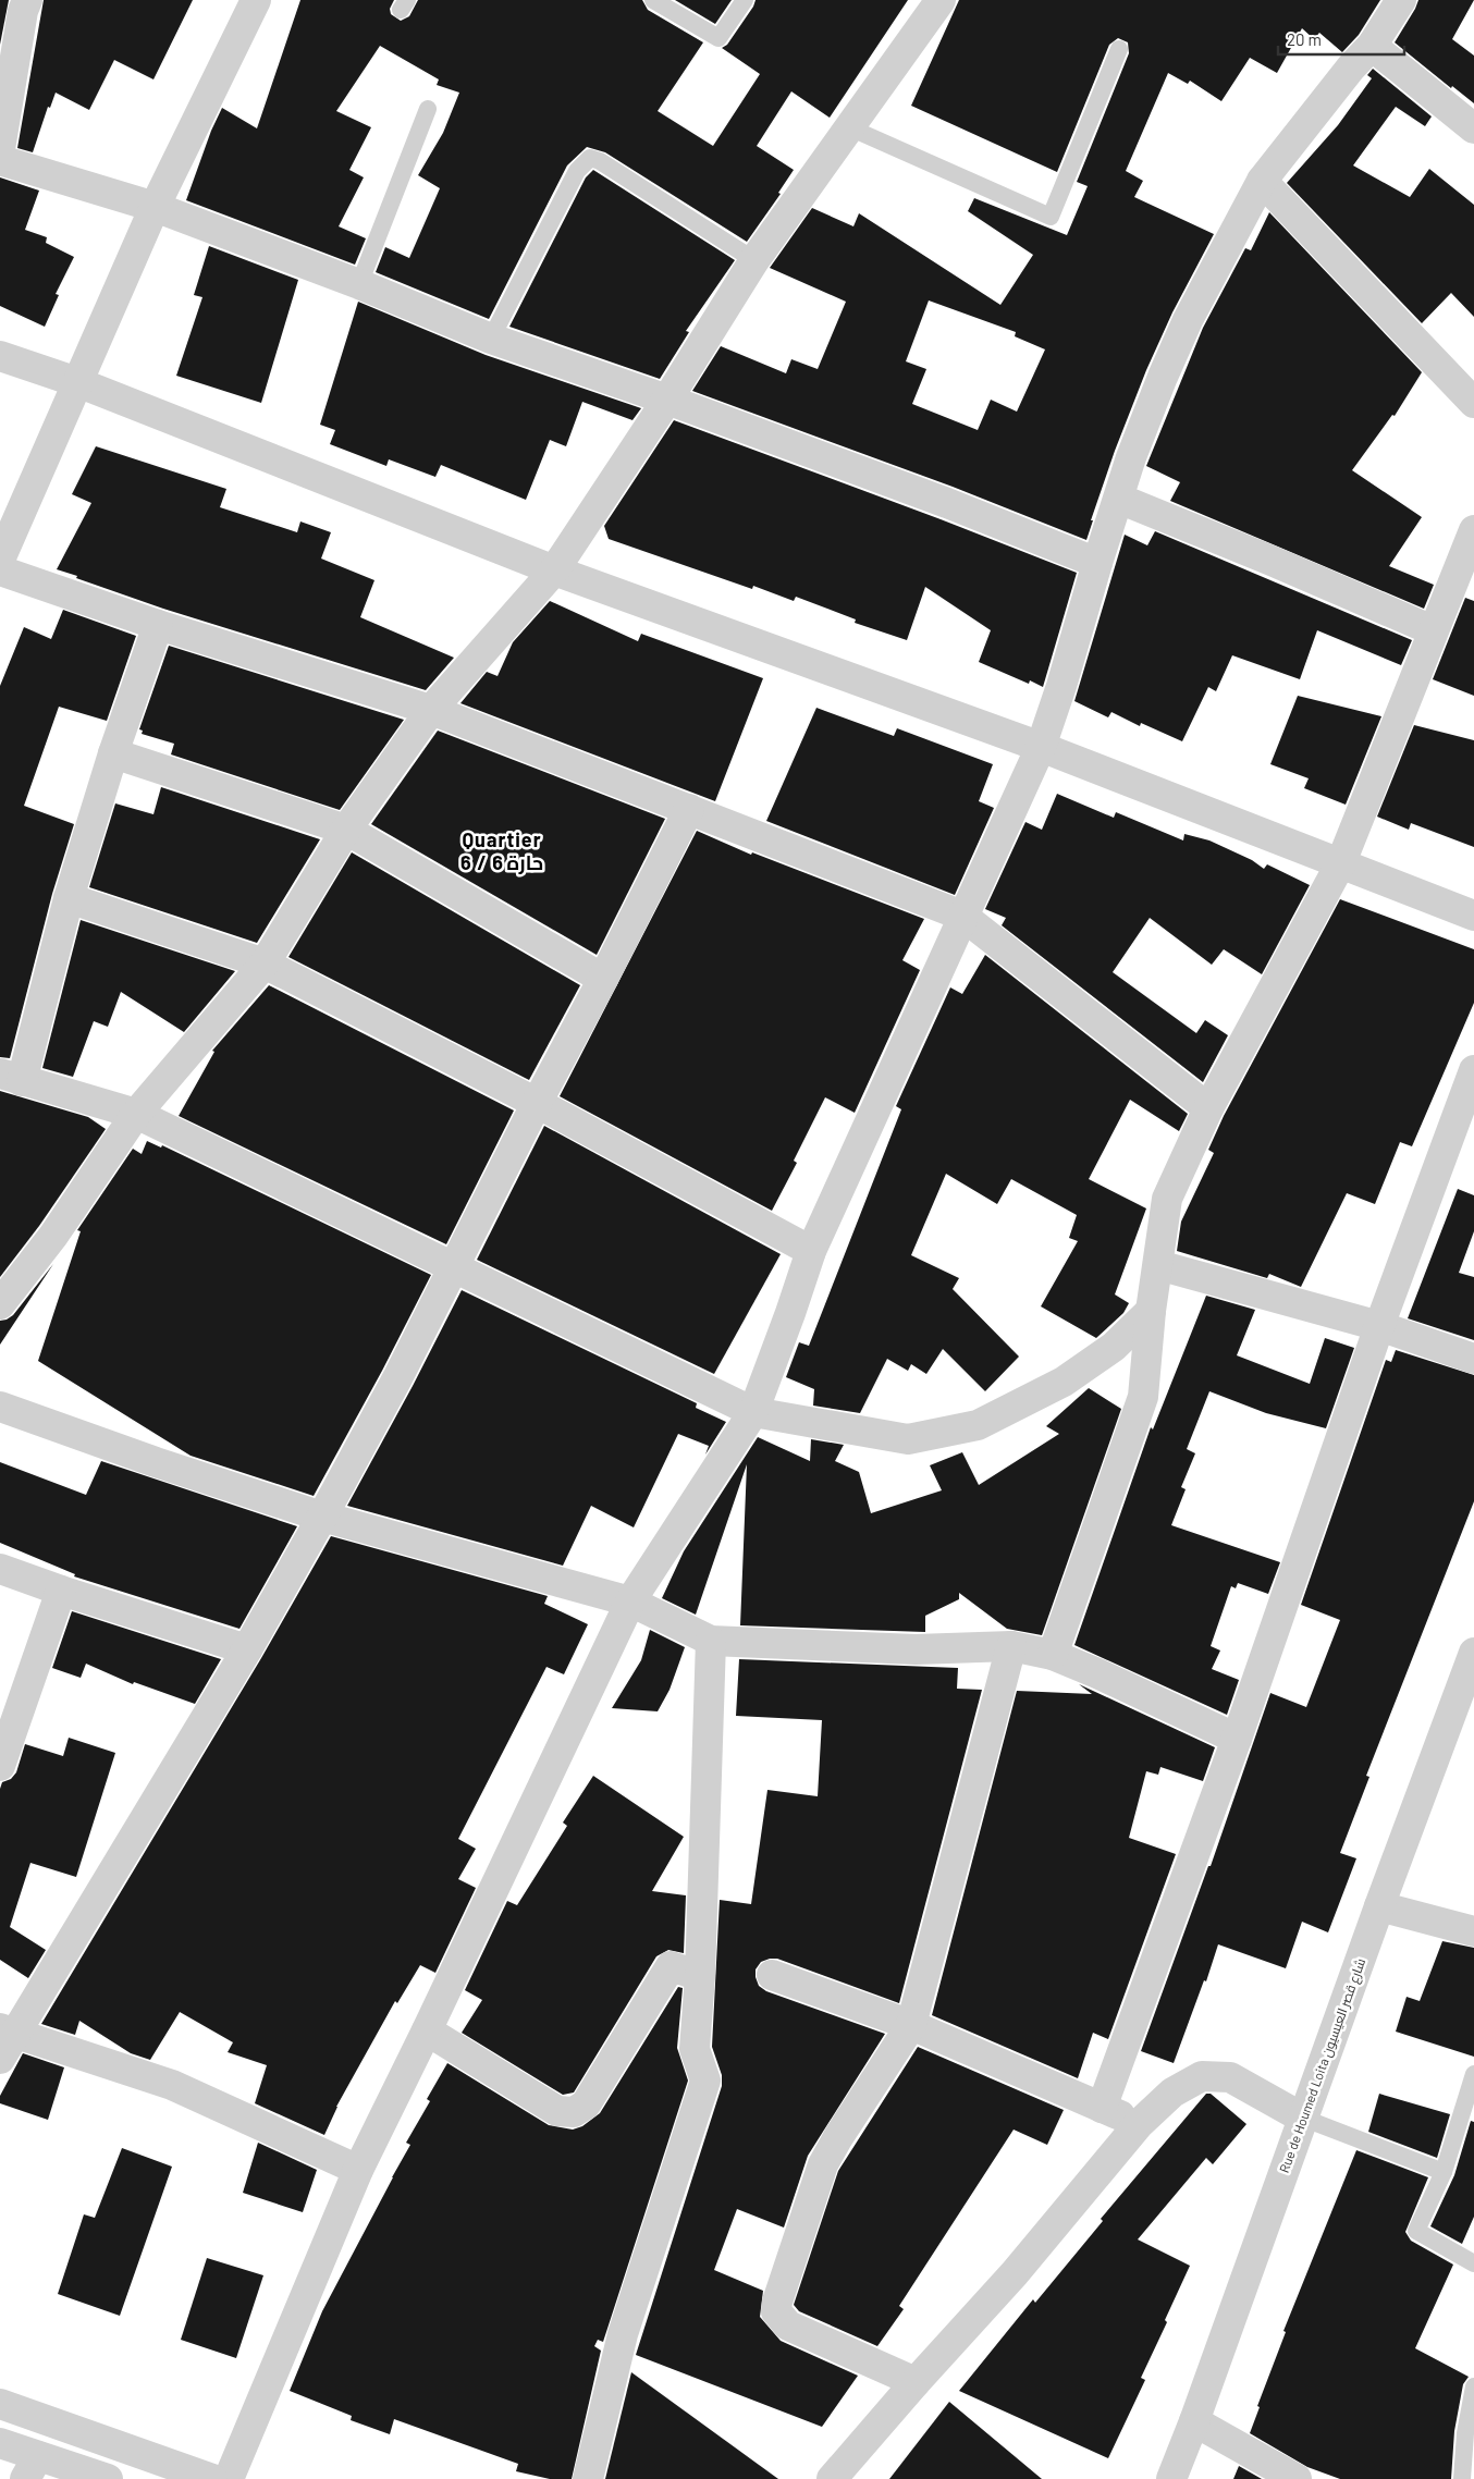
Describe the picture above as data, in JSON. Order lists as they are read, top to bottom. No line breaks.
{"streets":{"street":["Rue de Houmed Loita شارع قصر العيسيون"]},"districts":["Quartier 6 / حارة 6"],"scale_bar":"20 m"}
